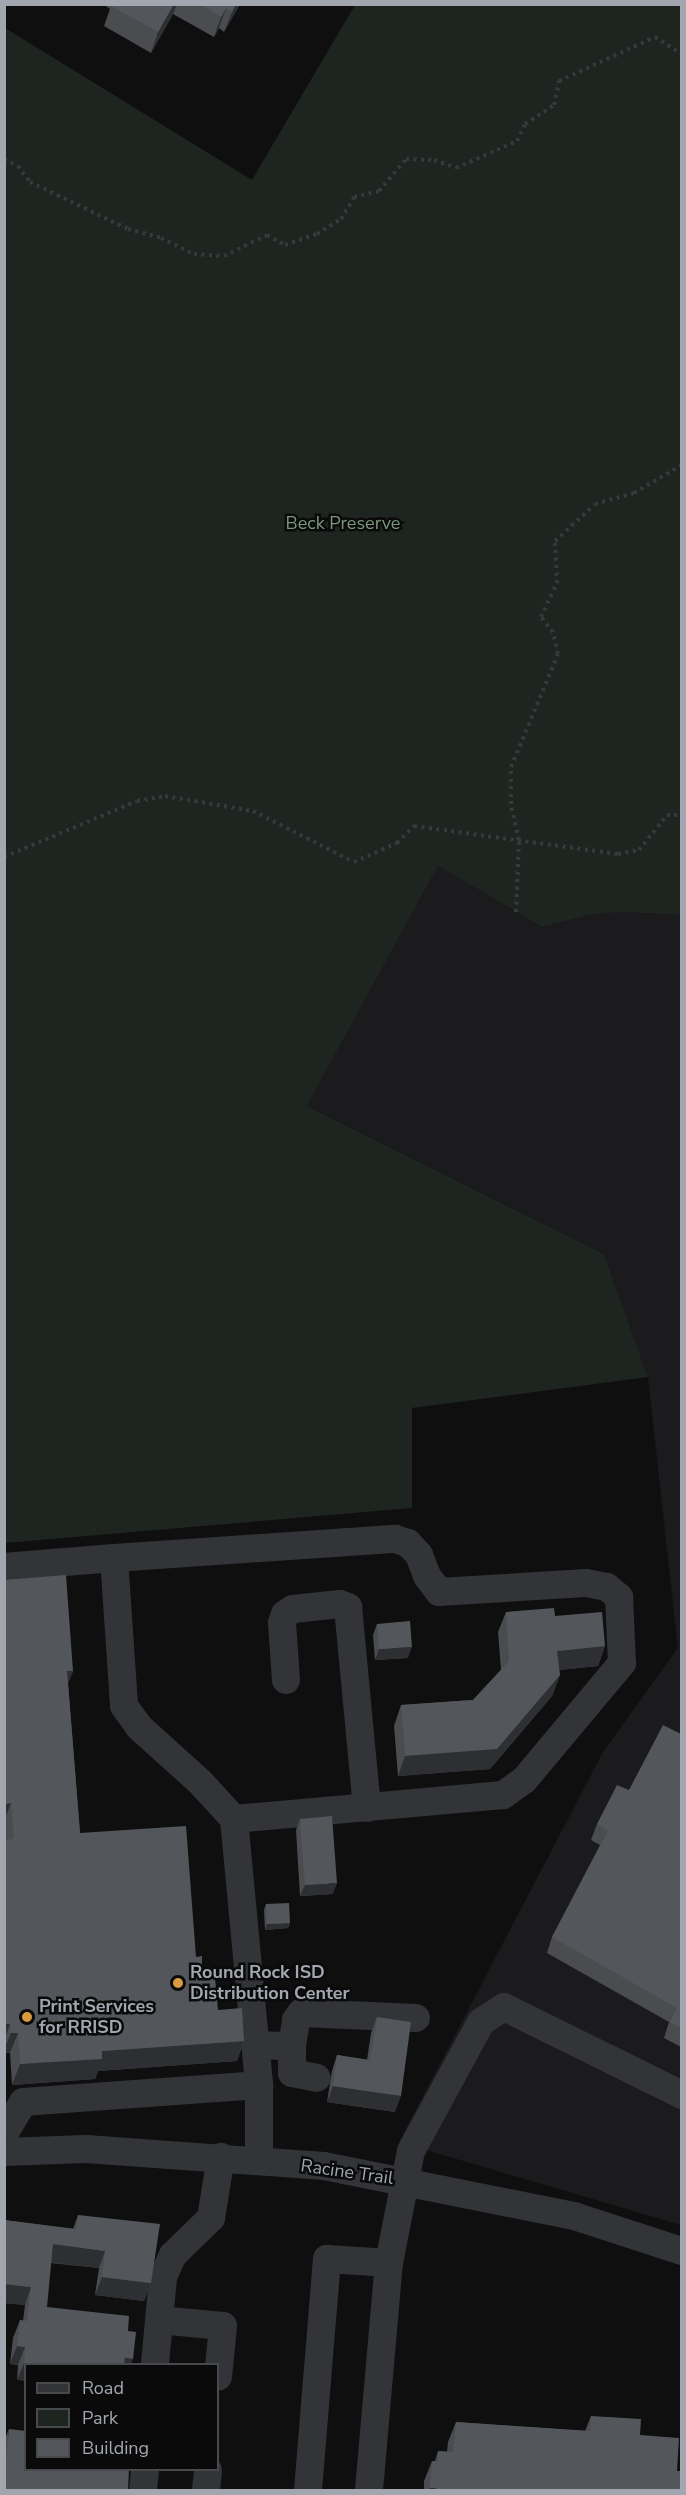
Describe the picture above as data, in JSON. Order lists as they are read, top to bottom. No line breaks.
{"streets":{"street":["Racine Trail"]},"parks":["Beck Preserve"],"places":["Round Rock ISD Distribution Center","Print Services for RRISD"],"legend":["Road","Park","Building"]}
